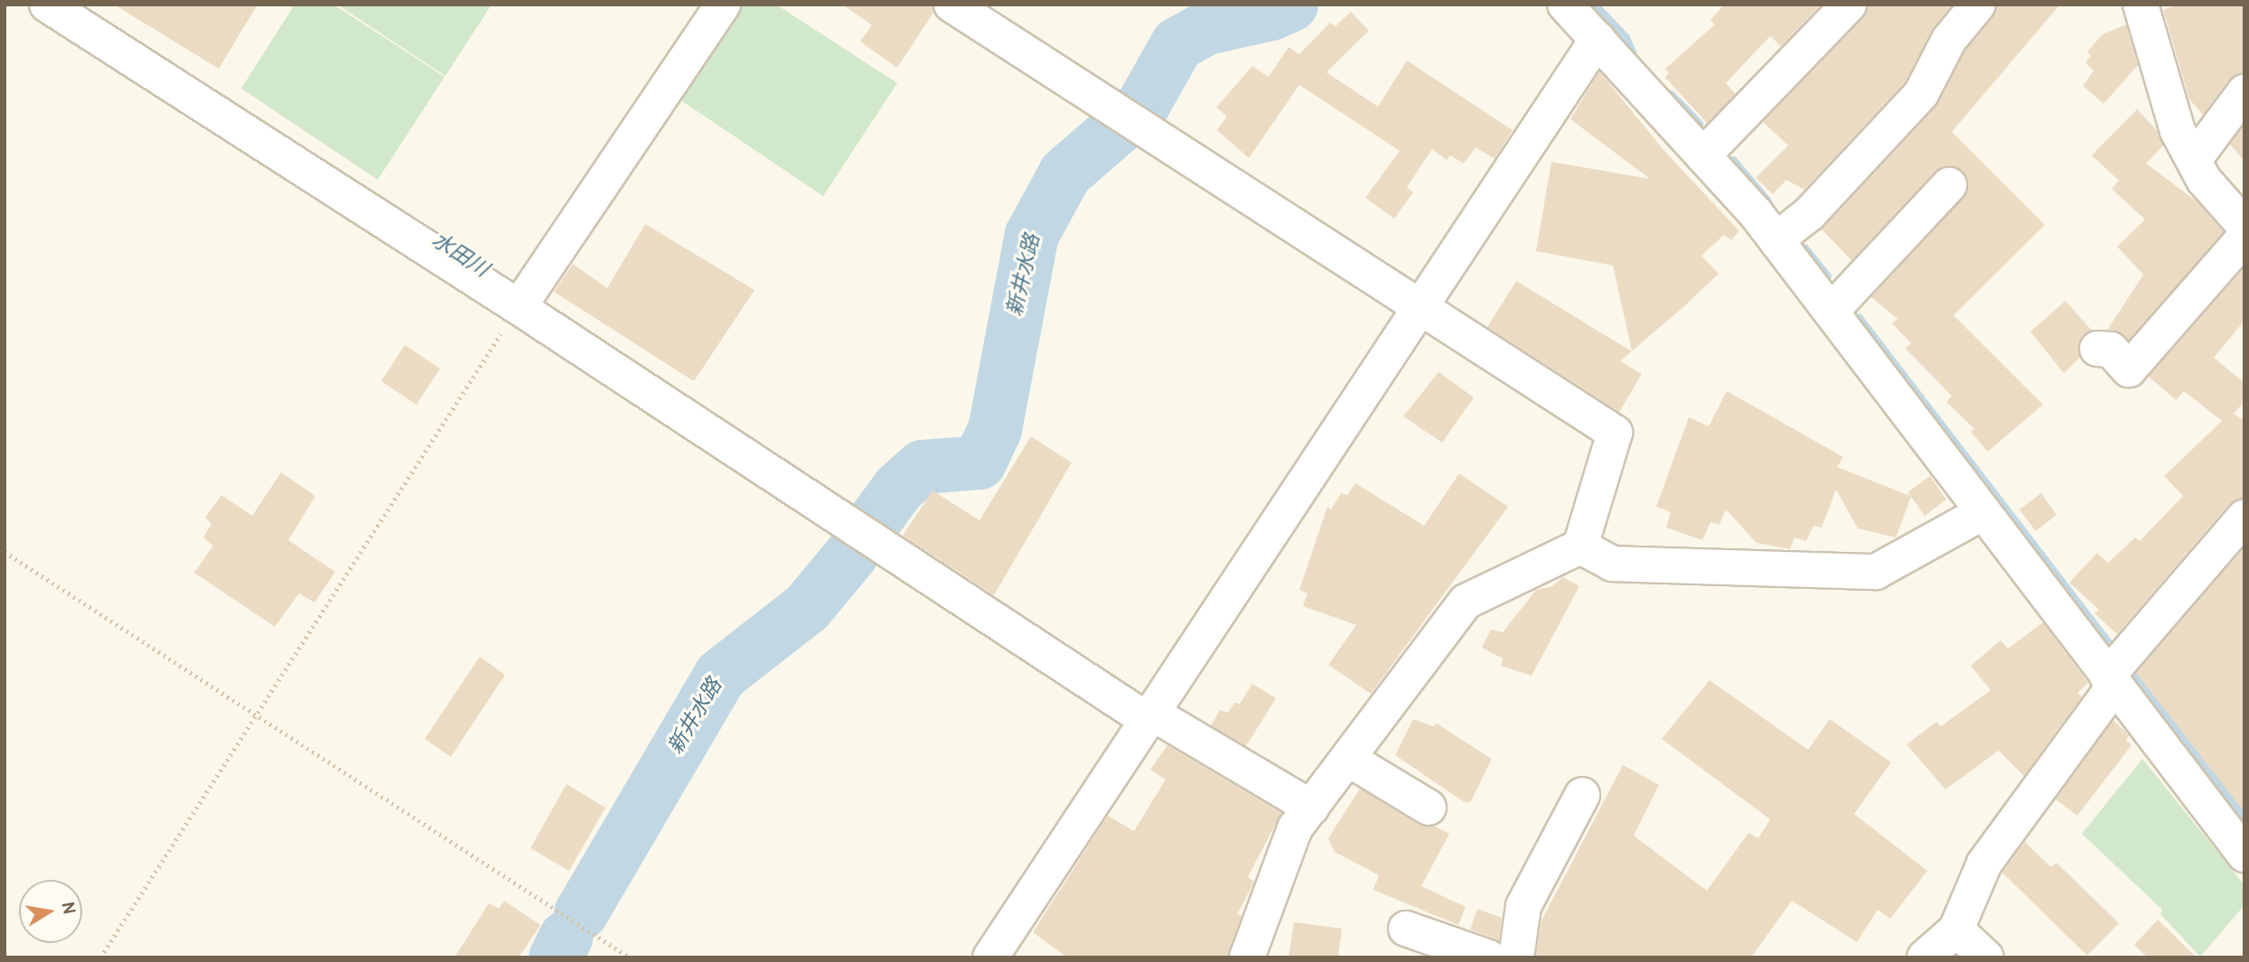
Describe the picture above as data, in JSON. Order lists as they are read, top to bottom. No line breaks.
{"water":["水田川","新井水路"],"north":"right"}
